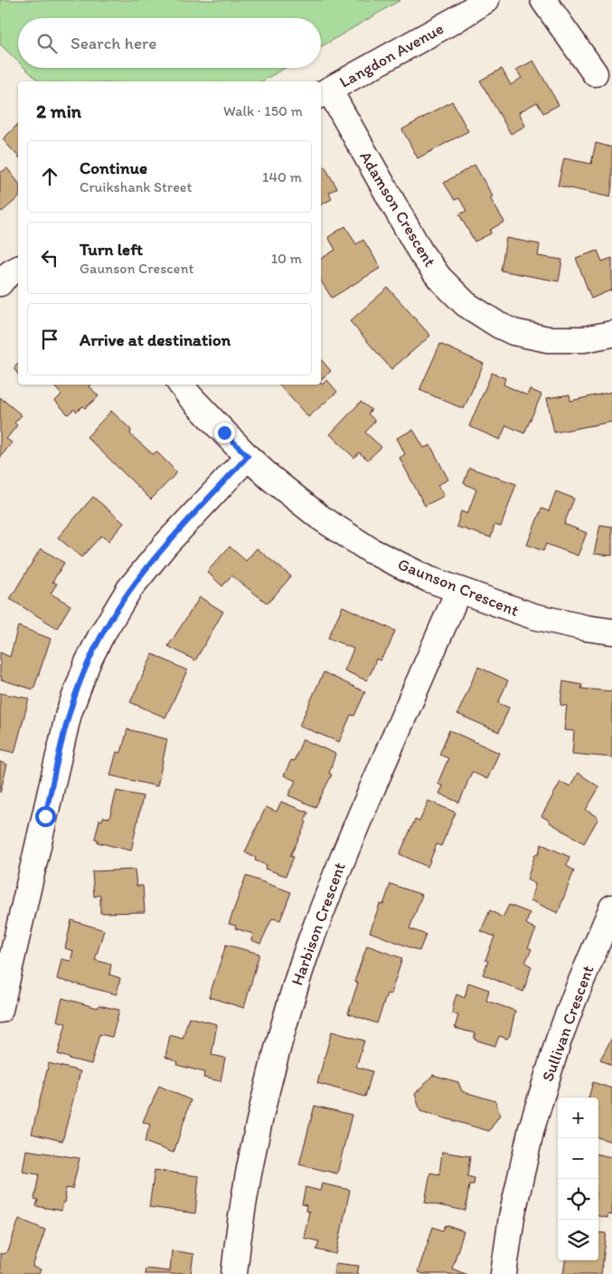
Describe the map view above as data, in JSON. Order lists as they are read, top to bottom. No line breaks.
{"streets":{"street":["Langdon Avenue","Adamson Crescent","Gaunson Crescent","Harbison Crescent","Sullivan Crescent"]},"crossings":[["Langdon Avenue","Adamson Crescent"],["Gaunson Crescent","Harbison Crescent"]],"page":{"search":"Search here","heading":["2 min","Walk · 150 m"],"list":[["Continue","Cruikshank Street","140 m"],["Turn left","Gaunson Crescent","10 m"],"Arrive at destination"],"map_buttons":["+","−"]}}
